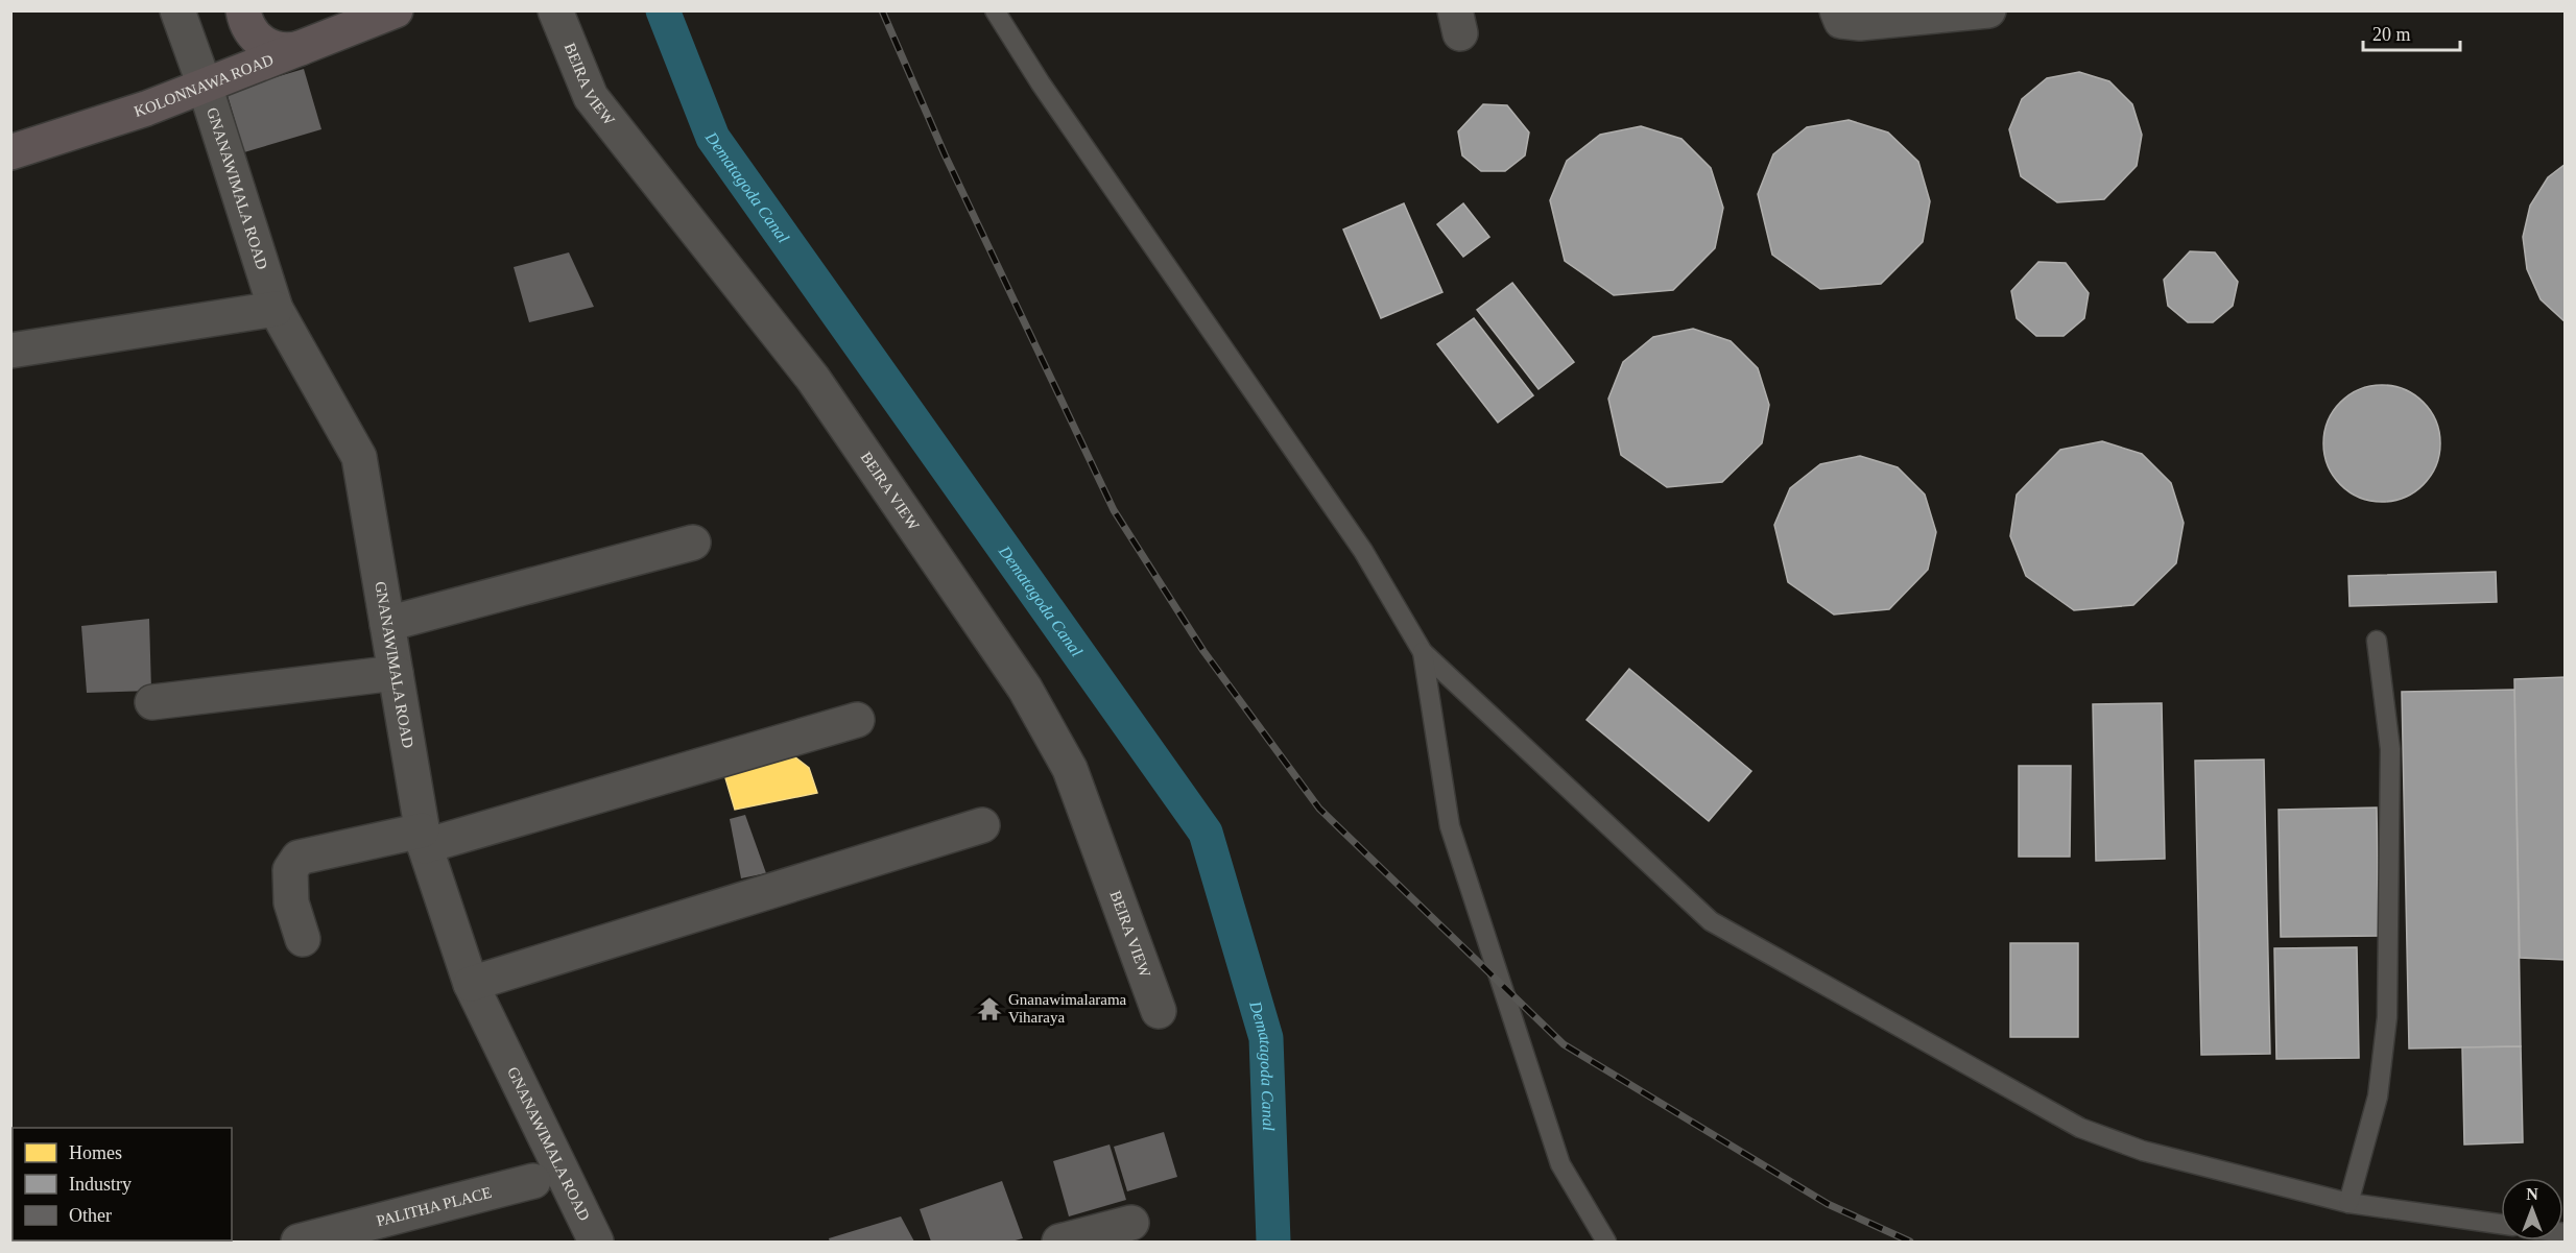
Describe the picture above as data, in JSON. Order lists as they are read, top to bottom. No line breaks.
{"streets":{"main road":["KOLONNAWA ROAD"],"street":["BEIRA VIEW","GNANAWIMALA ROAD","PALITHA PLACE"]},"crossings":[["KOLONNAWA ROAD","GNANAWIMALA ROAD"]],"water":["Dematagoda Canal"],"places":{"temple":["Gnanawimalarama Viharaya"]},"legend":["Homes","Industry","Other"],"scale_bar":"20 m","north":"top"}
